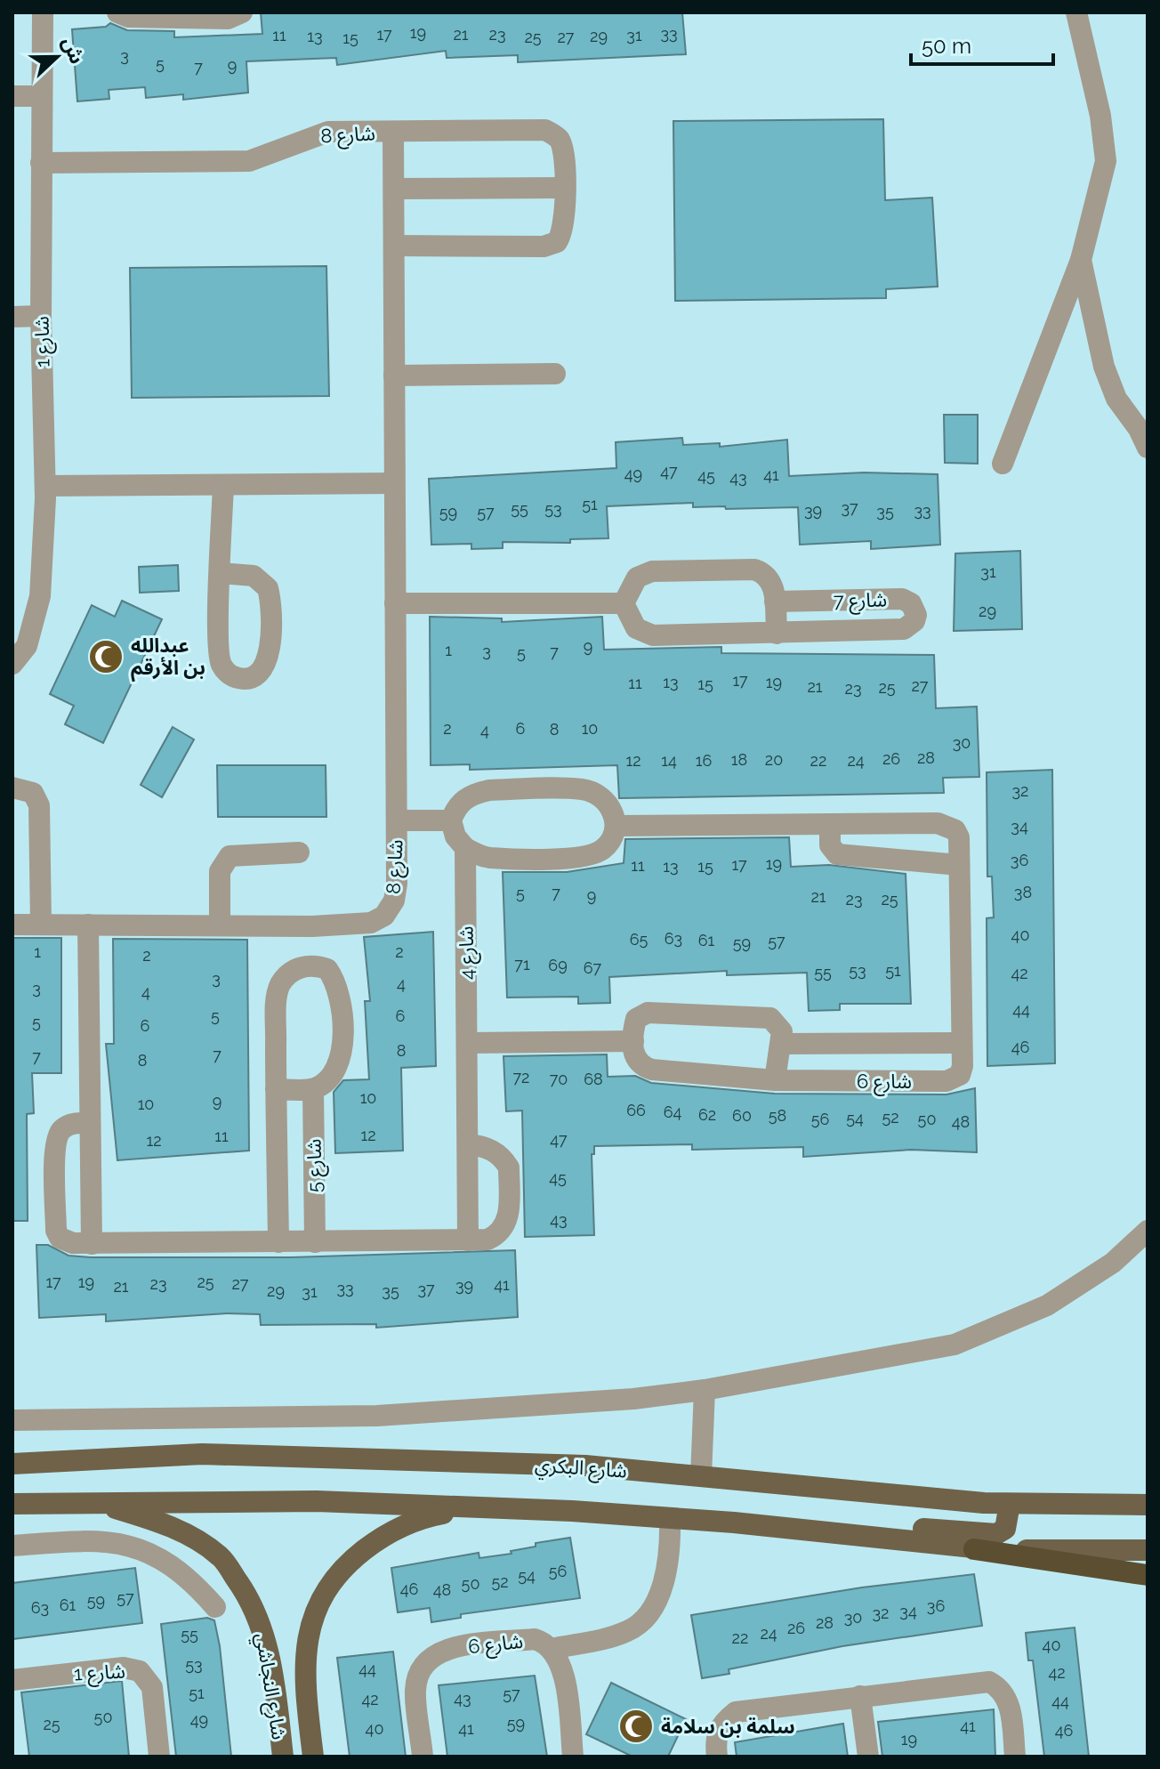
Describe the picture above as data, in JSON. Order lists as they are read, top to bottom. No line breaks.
{"streets":{"main road":["شارع البكري","شارع النجاشي"],"street":["شارع 8","شارع 1","شارع 7","شارع 4","شارع 6","شارع 5"]},"crossings":[["شارع 8","شارع 1"]],"places":{"mosque":["عبدالله بن الأرقم","سلمة بن سلامة"]},"house_numbers":["19","33","17","21","23","11","31","13","29","25","27","15","3","5","9","7","47","49","41","45","43","51","37","55","53","39","33","35","59","57","31","29","9","1","3","7","5","17","13","19","11","15","27","21","25","23","2","6","10","8","4","30","28","26","18","20","12","14","16","22","24","32","34","36","19","17","11","13","15","38","5","7","9","21","23","25","40","63","65","61","57","59","1","2","2","71","69","67","53","51","55","42","3","4","3","4","44","5","6","5","6","46","8","7","7","8","72","70","68","10","9","10","66","64","62","60","58","52","54","56","50","48","12","11","47","12","45","43","17","19","25","23","27","41","39","21","33","37","29","35","31","56","54","52","50","46","48","57","59","61","36","63","34","32","30","28","26","24","55","22","40","53","44","42","51","57","43","42","44","50","49","59","25","41","40","41","46","19"],"scale_bar":"50 m","north":"right"}
